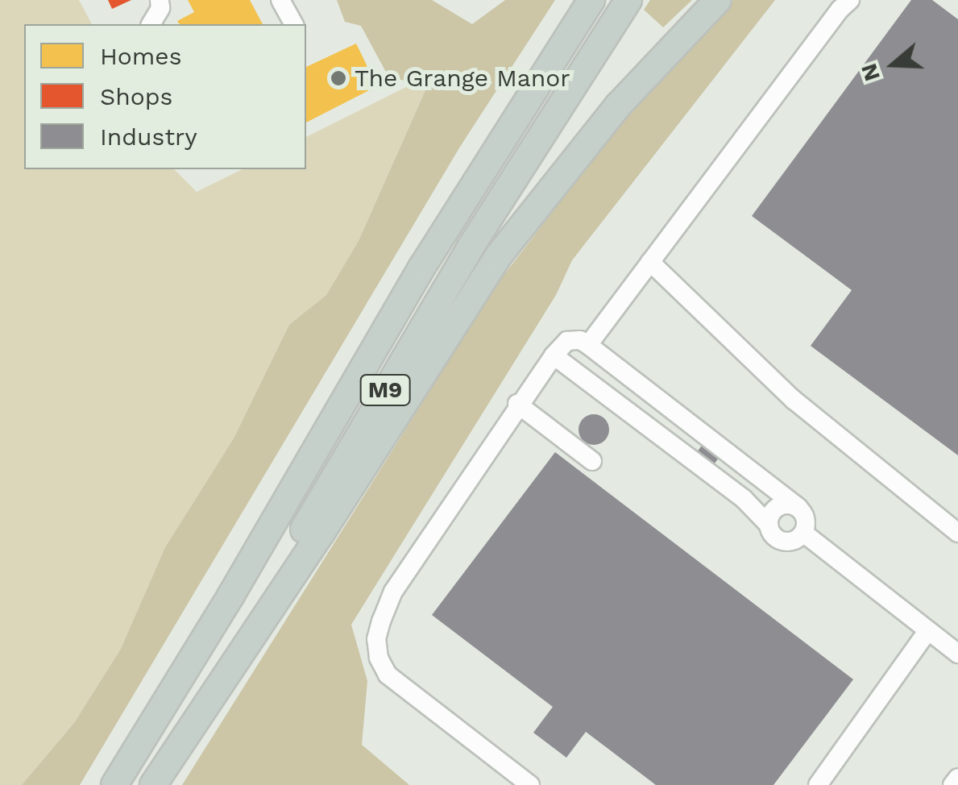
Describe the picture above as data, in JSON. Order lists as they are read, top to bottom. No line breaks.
{"streets":{"highway":["M9"]},"places":["The Grange Manor"],"legend":["Homes","Shops","Industry"],"north":"left"}
